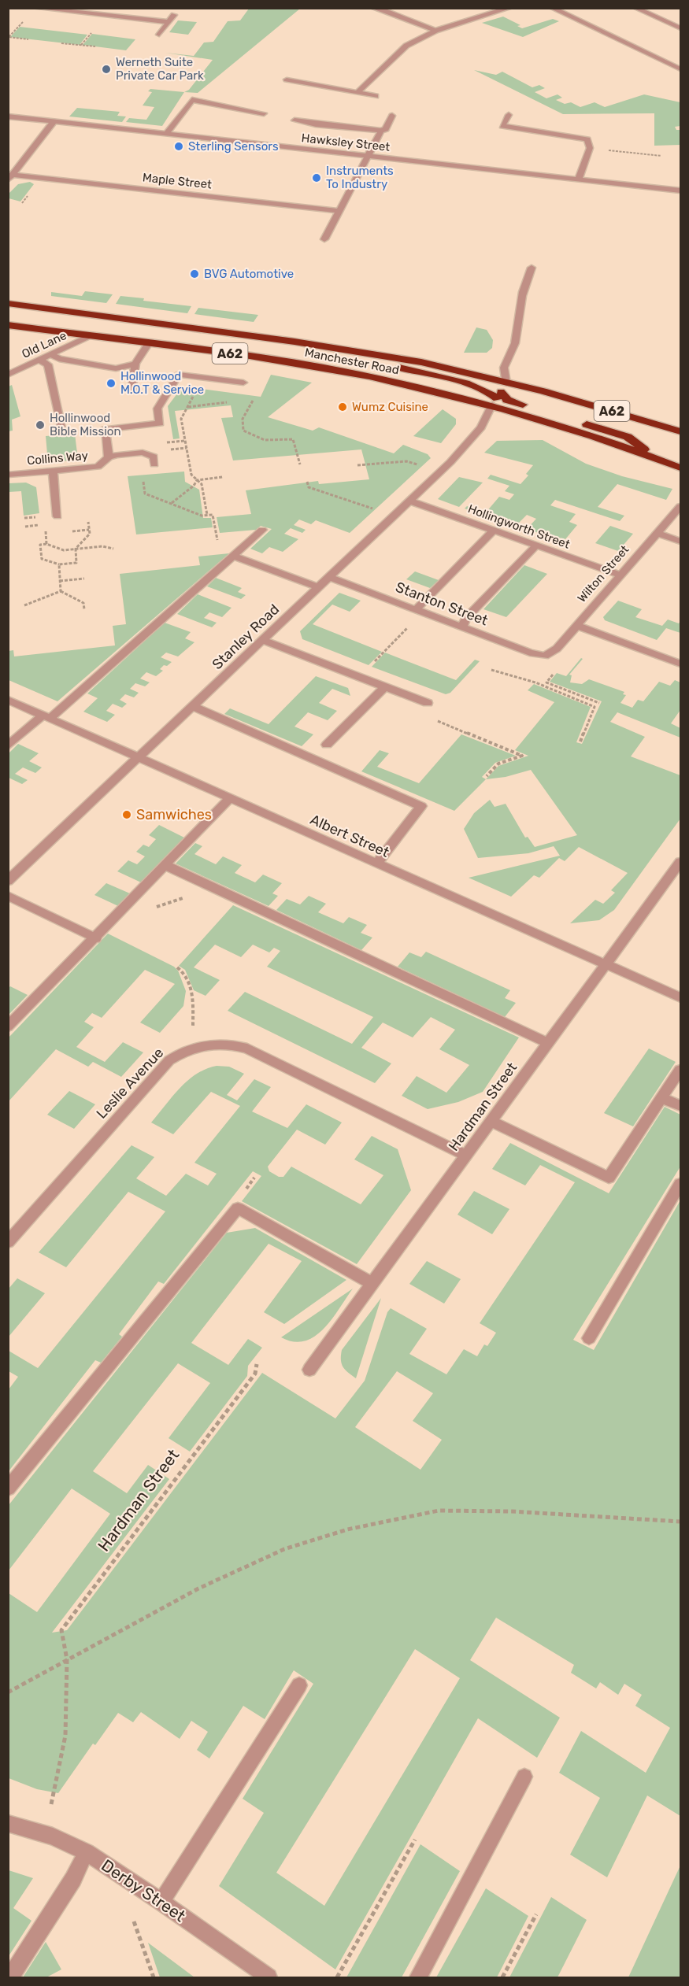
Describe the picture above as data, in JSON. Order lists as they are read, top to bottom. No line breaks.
{"streets":{"highway":["A62","Manchester Road"],"street":["Hawksley Street","Maple Street","Old Lane","Collins Way","Hollingworth Street","Wilton Street","Stanton Street","Stanley Road","Albert Street","Leslie Avenue","Hardman Street","Derby Street"]},"crossings":[["Old Lane","Manchester Road"],["A62","Manchester Road"],["A62","Stanley Road"],["Manchester Road","Stanley Road"],["Hollingworth Street","Wilton Street"],["Hollingworth Street","Stanley Road"],["Wilton Street","Stanton Street"],["Stanton Street","Stanley Road"],["Stanley Road","Albert Street"],["Albert Street","Hardman Street"],["Leslie Avenue","Hardman Street"]],"places":["Werneth Suite Private Car Park","Sterling Sensors","Instruments To Industry","BVG Automotive","Hollinwood M.O.T & Service","Wumz Cuisine","Hollinwood Bible Mission","Samwiches"]}
